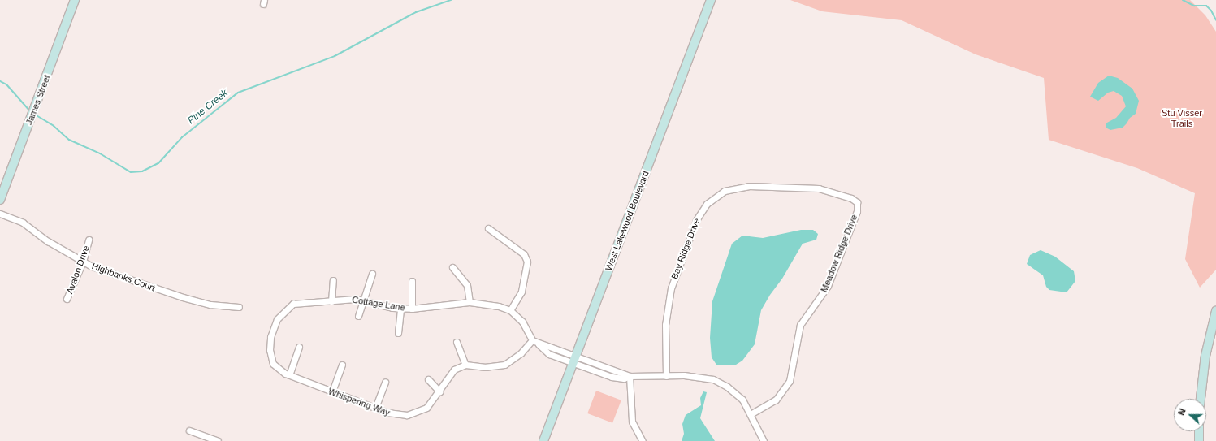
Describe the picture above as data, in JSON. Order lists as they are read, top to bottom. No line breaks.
{"streets":{"street":["James Street","West Lakewood Boulevard","Bay Ridge Drive","Meadow Ridge Drive","Avalon Drive","Highbanks Court","Cottage Lane","Whispering Way"]},"crossings":[["Bay Ridge Drive","Meadow Ridge Drive"],["Avalon Drive","Highbanks Court"],["Cottage Lane","Whispering Way"]],"water":["Pine Creek"],"parks":["Stu Visser Trails"],"north":"left"}
